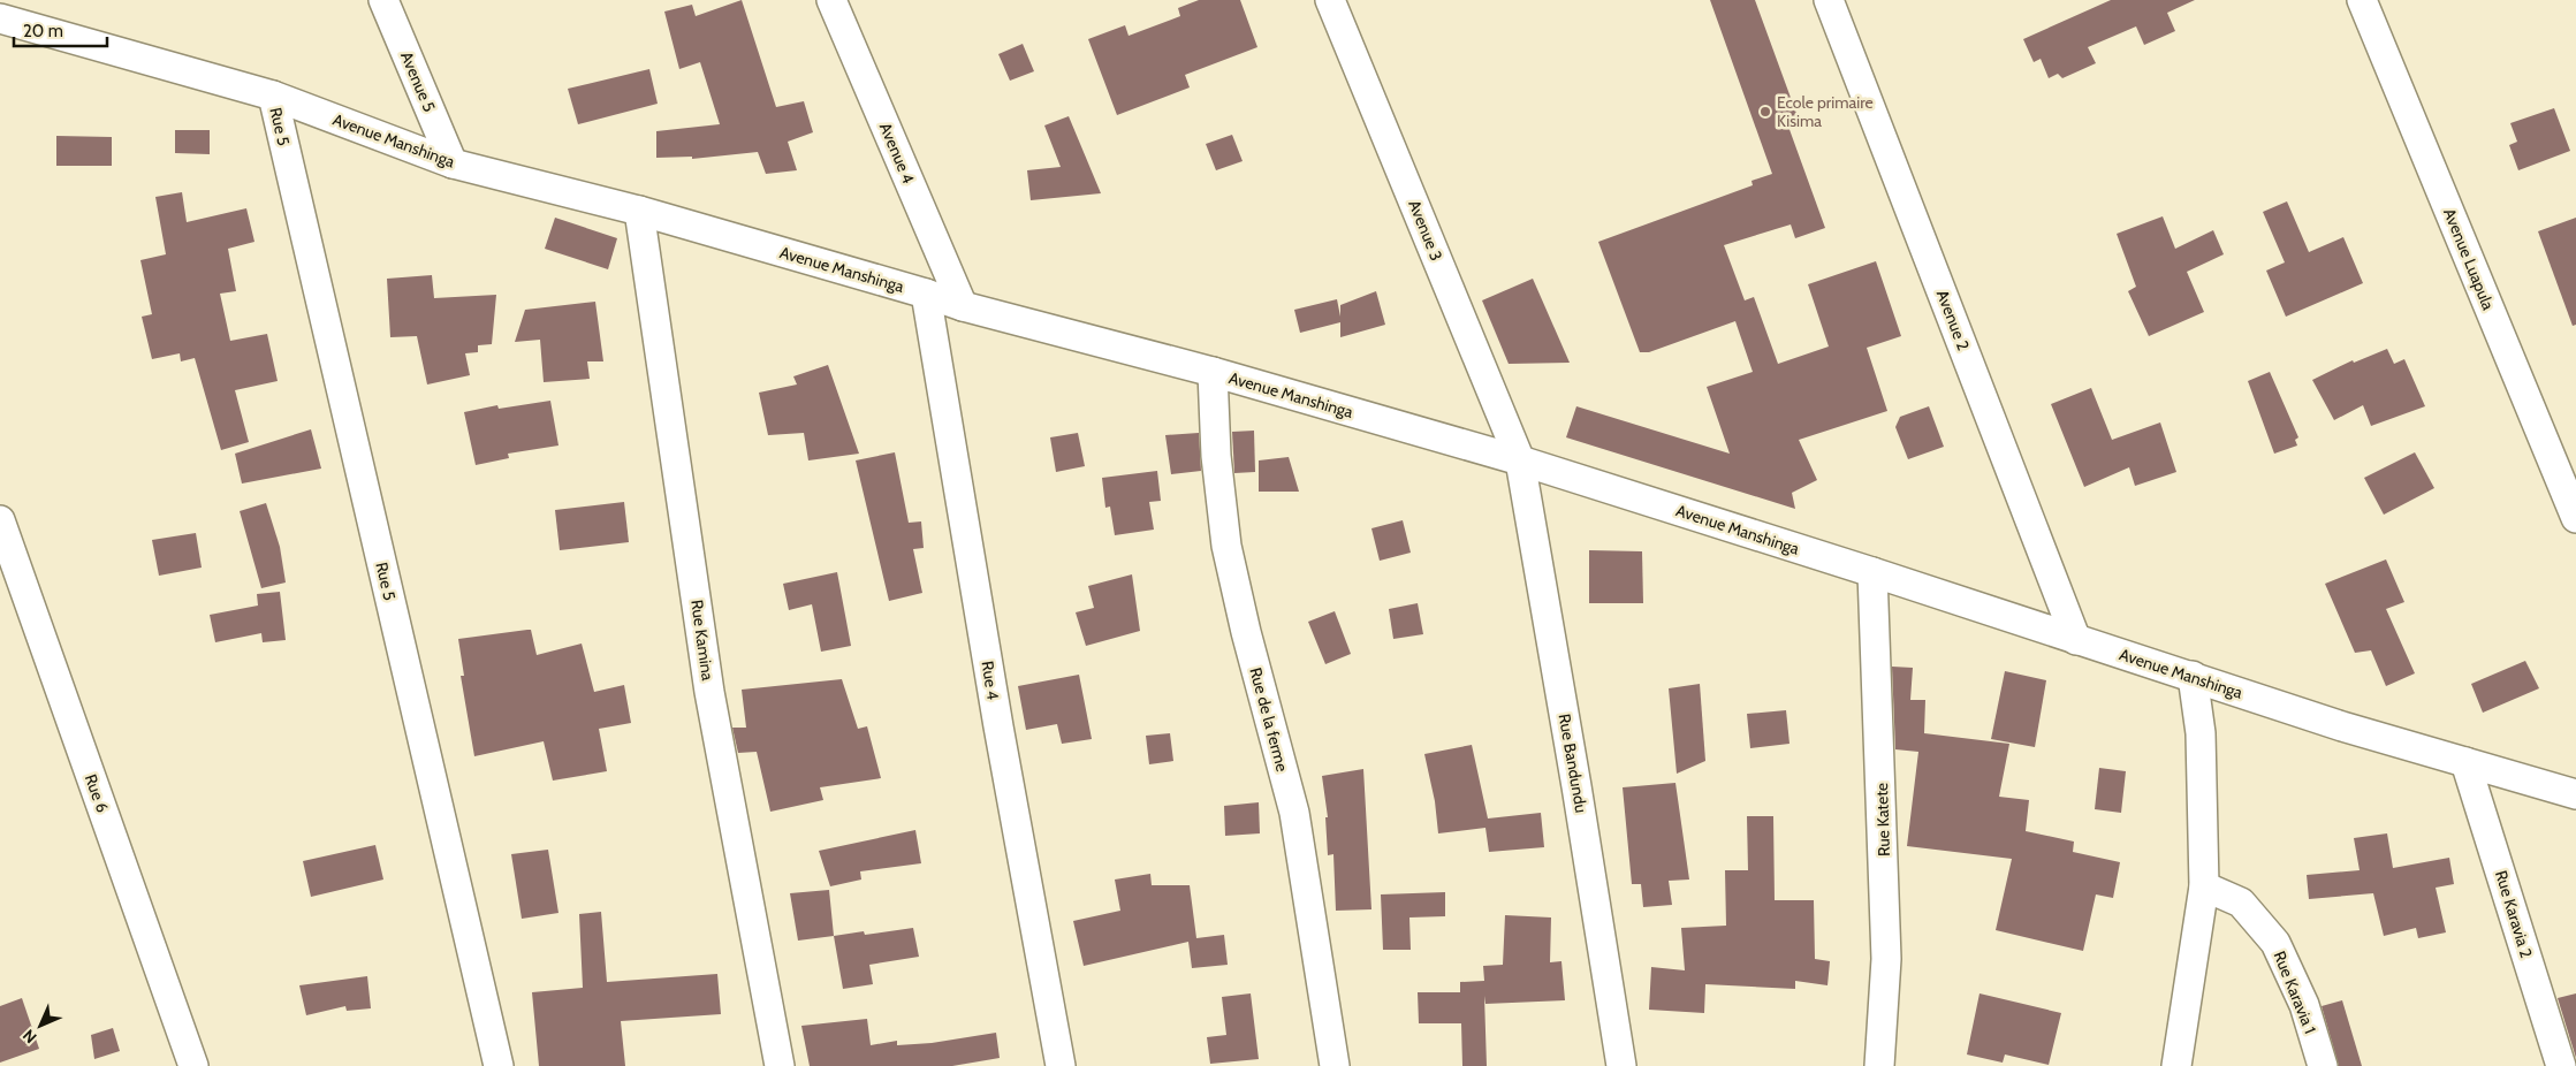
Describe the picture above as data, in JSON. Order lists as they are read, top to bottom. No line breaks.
{"streets":{"street":["Avenue 5","Rue 5","Avenue Manshinga","Avenue 4","Avenue 3","Avenue Luapula","Avenue 2","Rue Kamina","Rue 4","Rue de la ferme","Rue Bandundu","Rue 6","Rue Katete","Rue Karavia 2","Rue Karavia 1"]},"crossings":[["Avenue 5","Avenue Manshinga"],["Rue 5","Avenue Manshinga"],["Avenue Manshinga","Avenue 4"],["Avenue Manshinga","Avenue 3"],["Avenue Manshinga","Avenue 2"],["Avenue Manshinga","Rue Kamina"],["Avenue Manshinga","Rue 4"],["Avenue Manshinga","Rue de la ferme"],["Avenue Manshinga","Rue Bandundu"],["Avenue Manshinga","Rue Katete"],["Avenue Manshinga","Rue Karavia 2"],["Avenue 3","Rue Bandundu"]],"places":["Ecole primaire Kisima"],"scale_bar":"20 m","north":"bottom left"}
